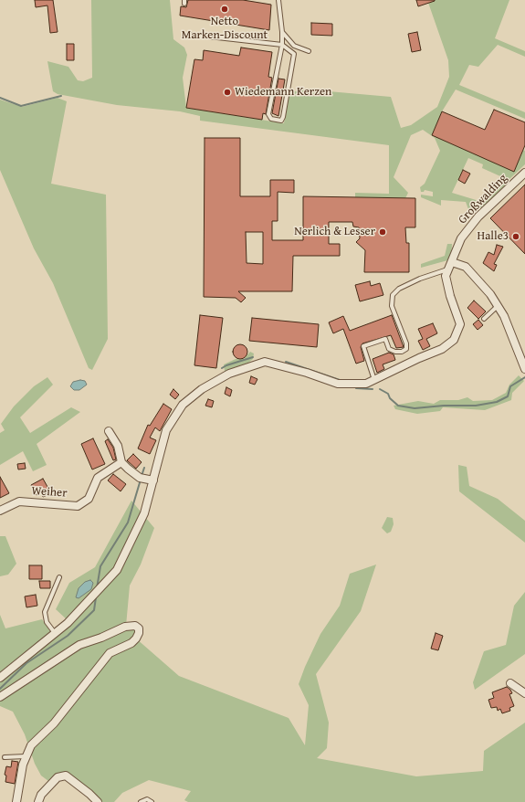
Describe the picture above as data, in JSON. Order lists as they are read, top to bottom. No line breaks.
{"streets":{"street":["Großwalding","Weiher"]},"places":["Netto Marken-Discount","Wiedemann Kerzen","Nerlich & Lesser","Halle3"]}
